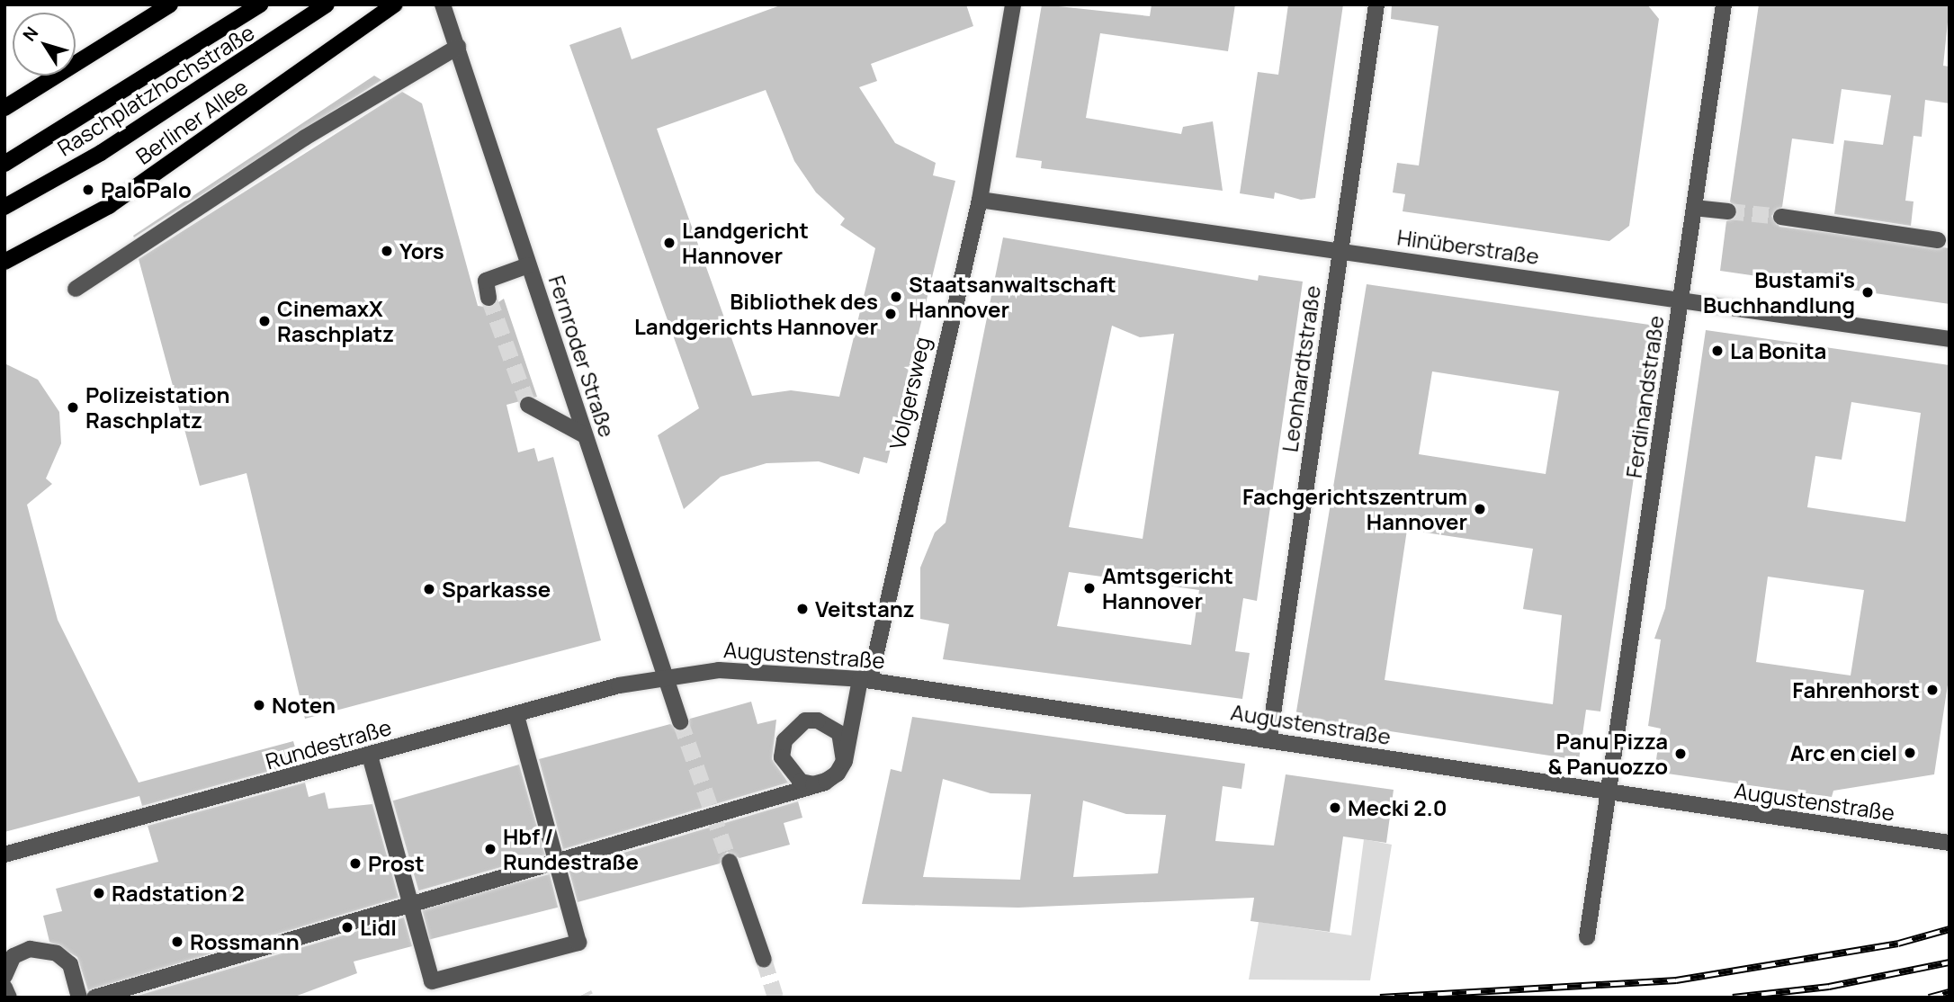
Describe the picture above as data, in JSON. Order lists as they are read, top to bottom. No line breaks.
{"streets":{"main road":["Raschplatzhochstraße","Berliner Allee"],"street":["Hinüberstraße","Fernroder Straße","Leonhardtstraße","Volgersweg","Ferdinandstraße","Augustenstraße","Rundestraße"]},"crossings":[["Hinüberstraße","Leonhardtstraße"],["Hinüberstraße","Volgersweg"],["Hinüberstraße","Ferdinandstraße"],["Fernroder Straße","Augustenstraße"],["Fernroder Straße","Rundestraße"],["Leonhardtstraße","Augustenstraße"],["Volgersweg","Augustenstraße"],["Ferdinandstraße","Augustenstraße"],["Augustenstraße","Rundestraße"]],"places":["PaloPalo","Landgericht Hannover","Yors","Bustami's Buchhandlung","Staatsanwaltschaft Hannover","Bibliothek des Landgerichts Hannover","CinemaxX Raschplatz","La Bonita","Polizeistation Raschplatz","Fachgerichtszentrum Hannover","Amtsgericht Hannover","Sparkasse","Veitstanz","Fahrenhorst","Noten","Arc en ciel","Panu Pizza & Panuozzo","Mecki 2.0","Hbf / Rundestraße","Prost","Radstation 2","Lidl","Rossmann"],"north":"top left"}
